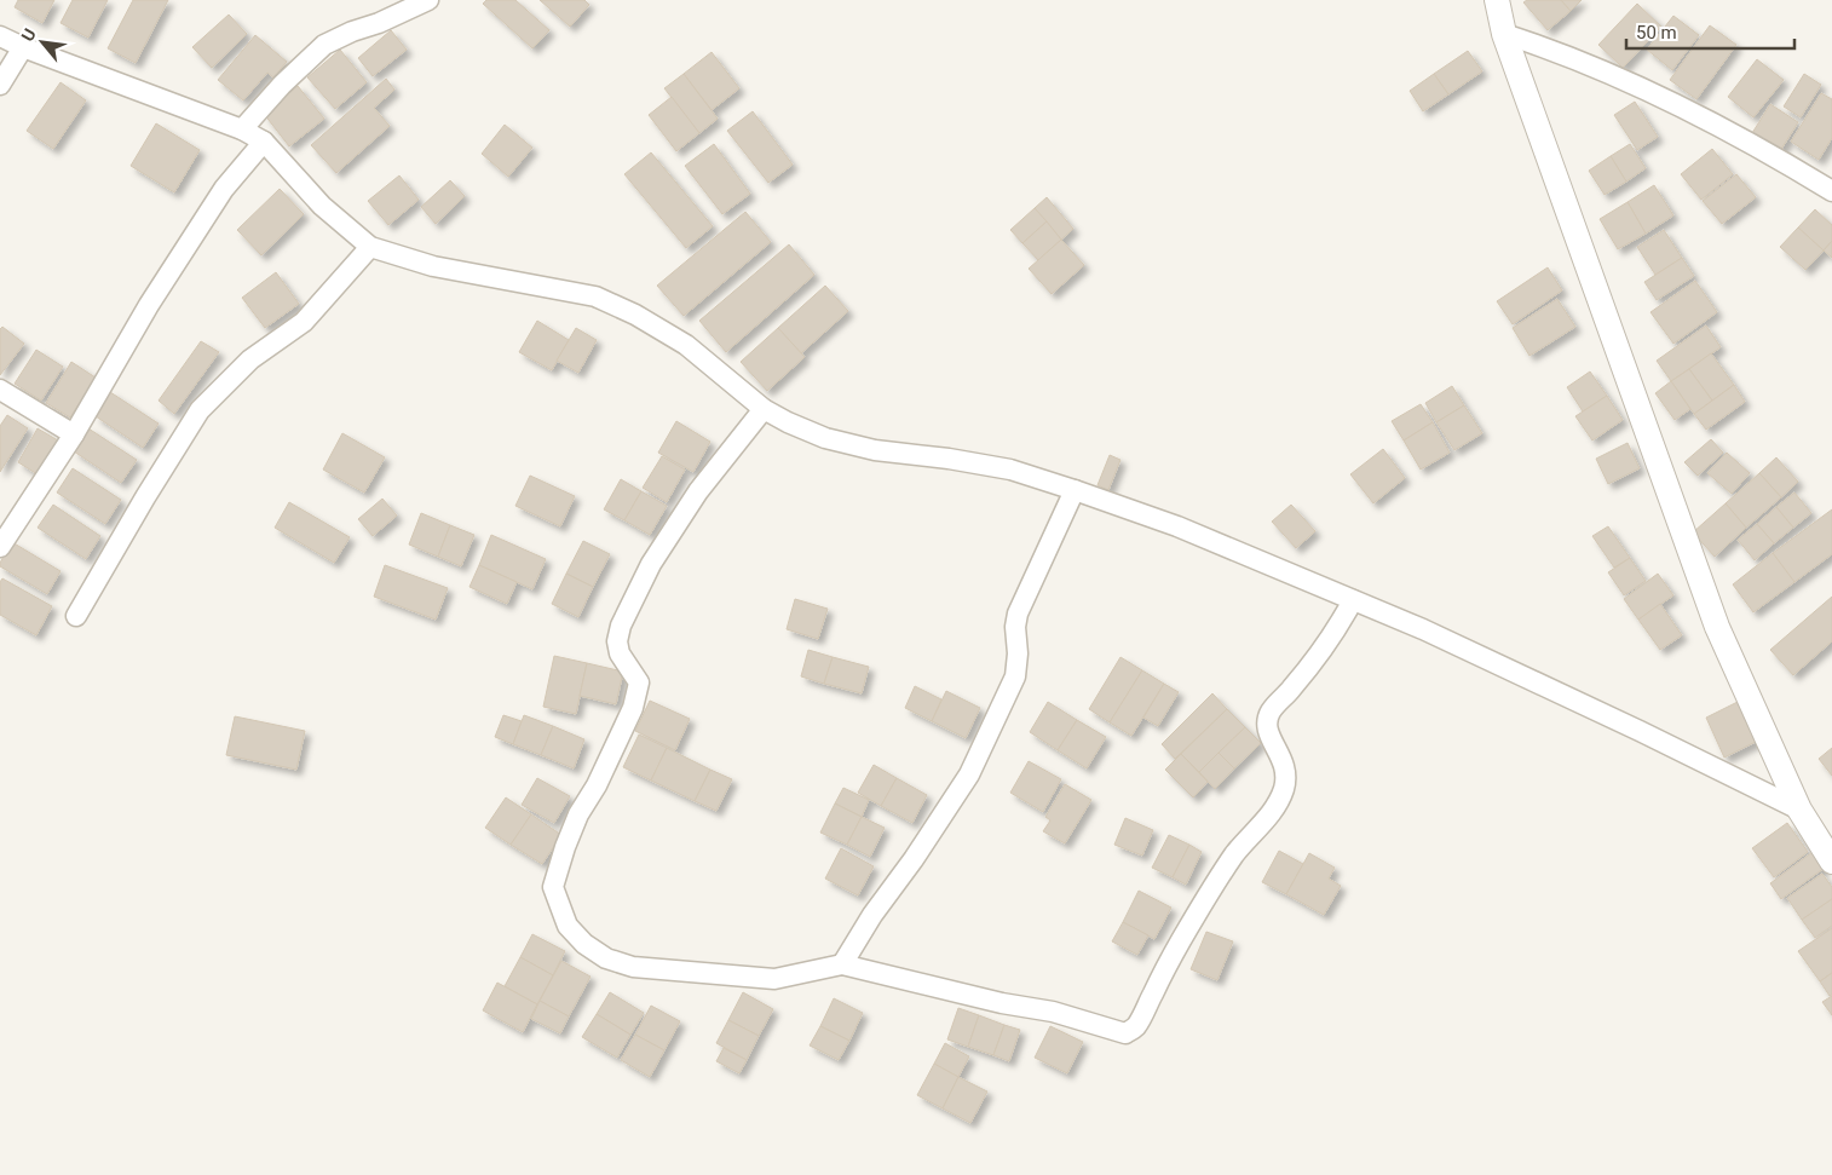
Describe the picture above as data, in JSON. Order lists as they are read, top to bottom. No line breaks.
{"scale_bar":"50 m","north":"top left"}
